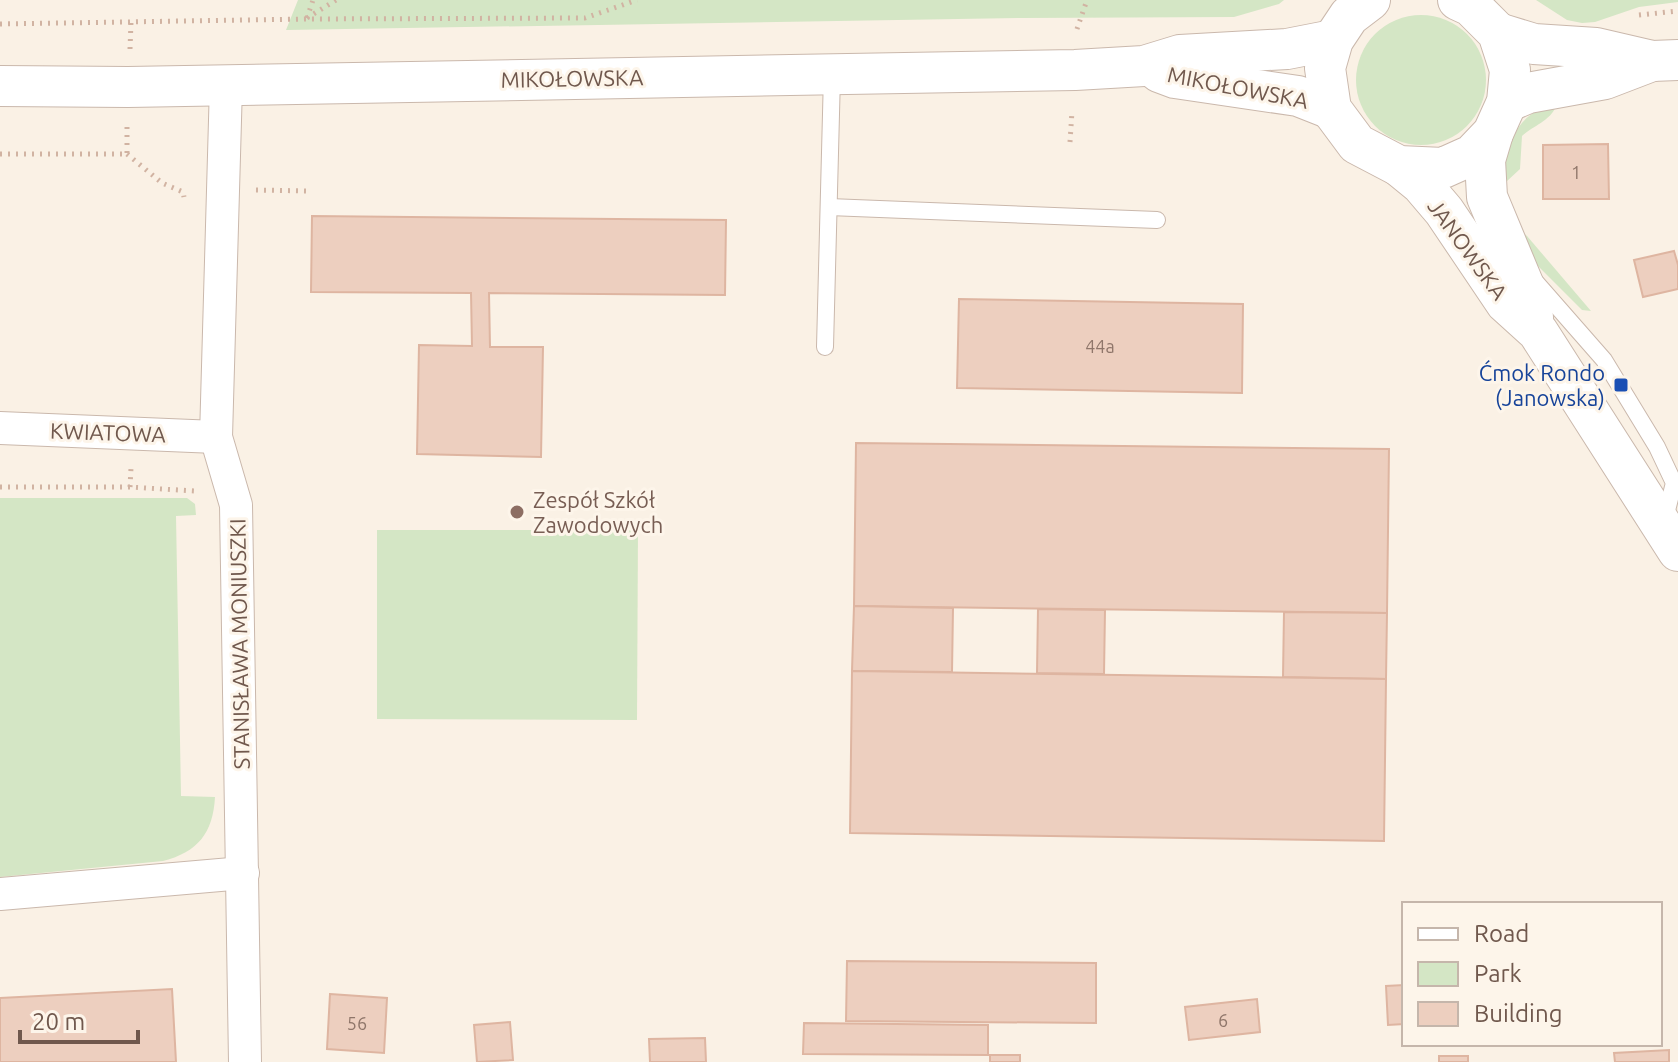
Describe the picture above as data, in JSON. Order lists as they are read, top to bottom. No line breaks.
{"streets":{"street":["MIKOŁOWSKA","JANOWSKA","KWIATOWA","STANISŁAWA MONIUSZKI"]},"crossings":[["MIKOŁOWSKA","STANISŁAWA MONIUSZKI"],["KWIATOWA","STANISŁAWA MONIUSZKI"]],"places":{"transit":["Ćmok Rondo (Janowska)"],"other":["Zespół Szkół Zawodowych"]},"house_numbers":["1","44a","6","56"],"legend":["Road","Park","Building"],"scale_bar":"20 m"}
